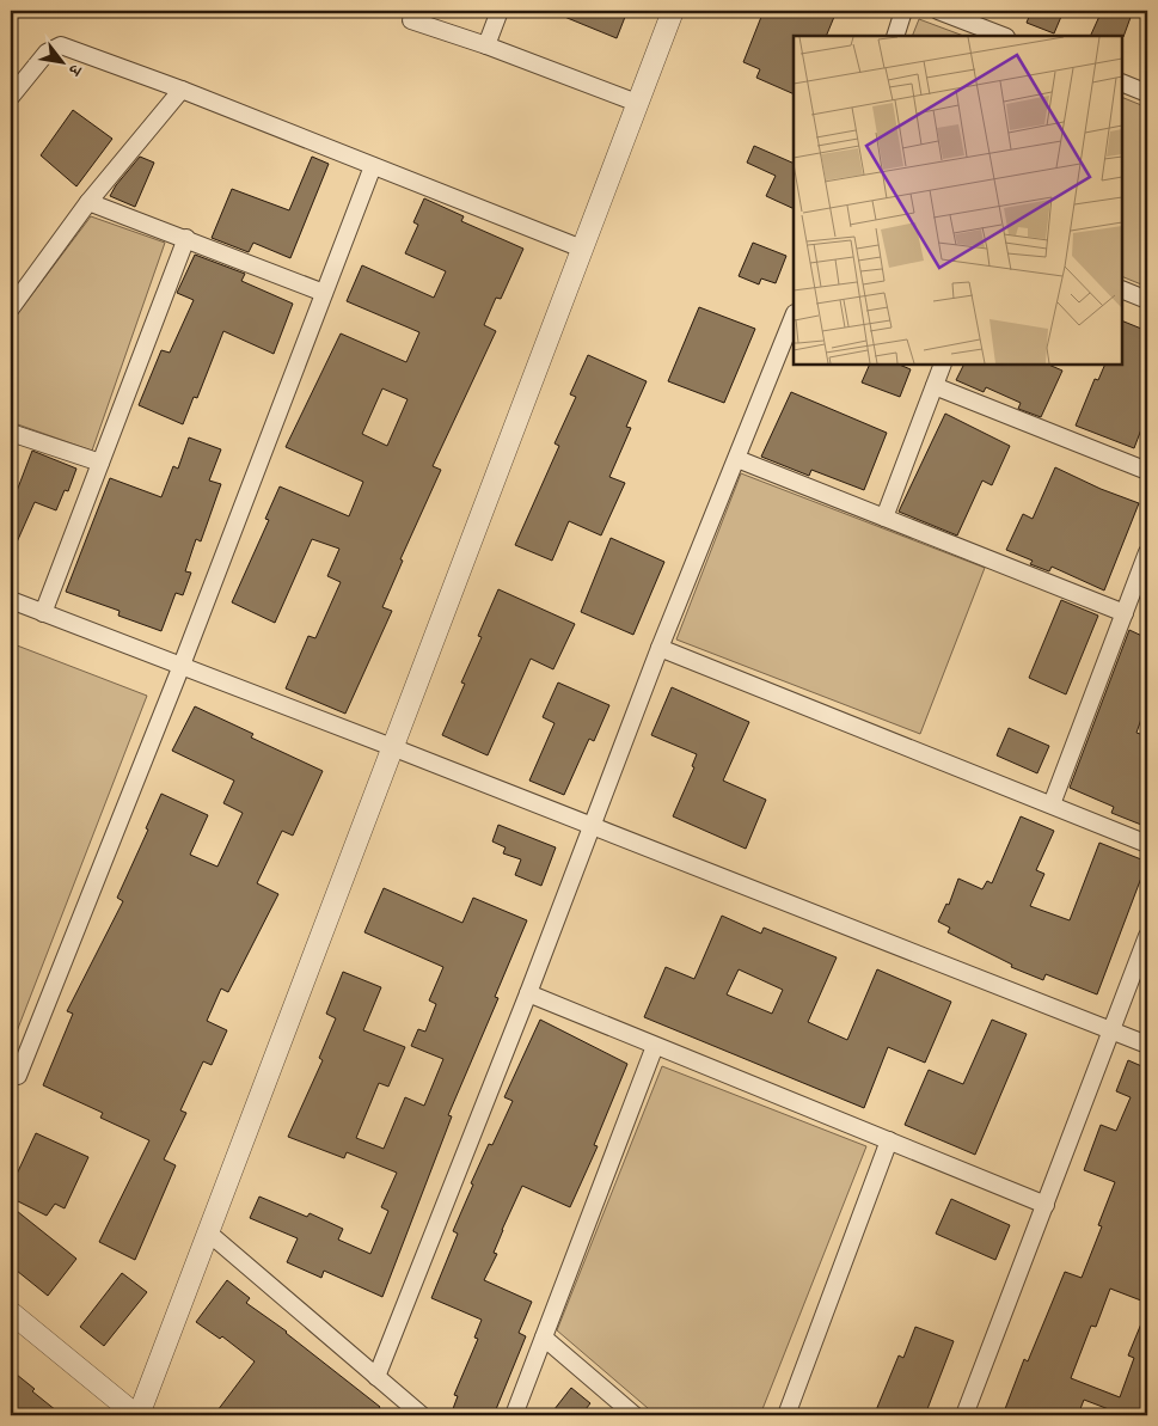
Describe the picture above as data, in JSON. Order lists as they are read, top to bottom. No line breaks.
{"north":"bottom right"}
